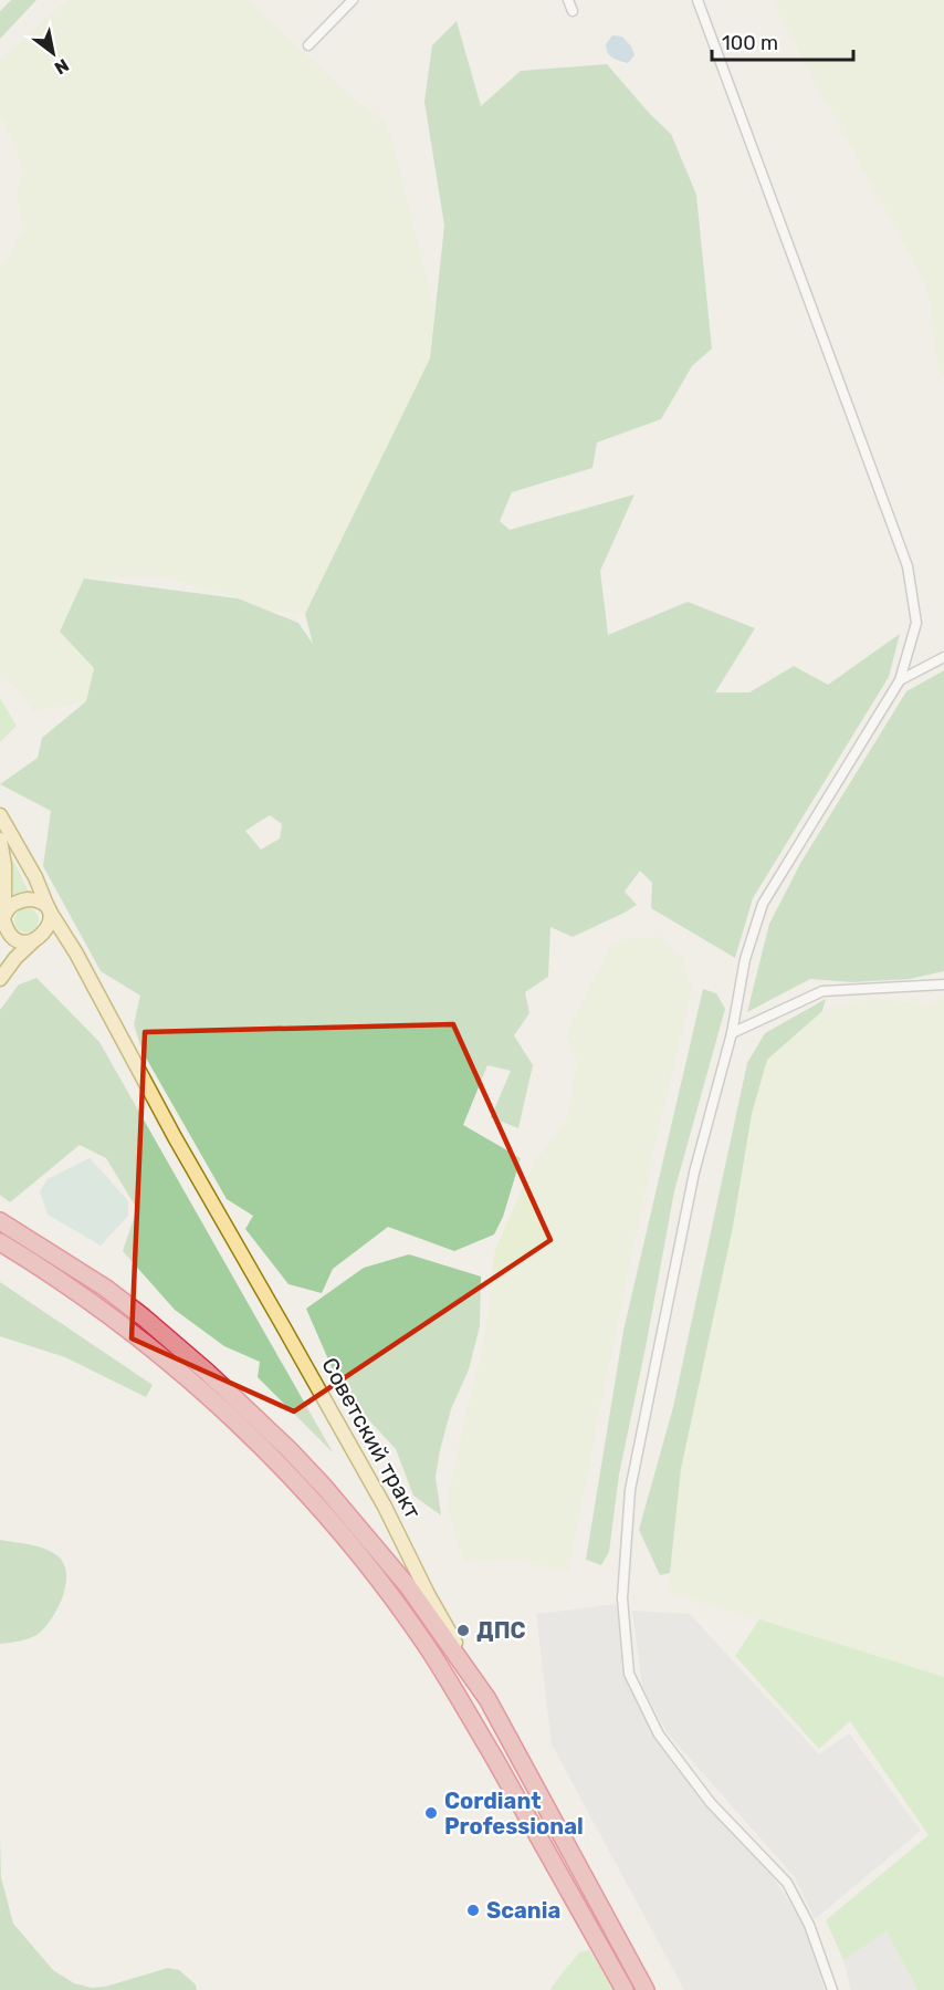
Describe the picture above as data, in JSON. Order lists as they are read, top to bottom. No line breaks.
{"streets":{"highway":["Советский тракт"]},"places":["ДПС","Cordiant Professional","Scania"],"scale_bar":"100 m","north":"bottom right"}
